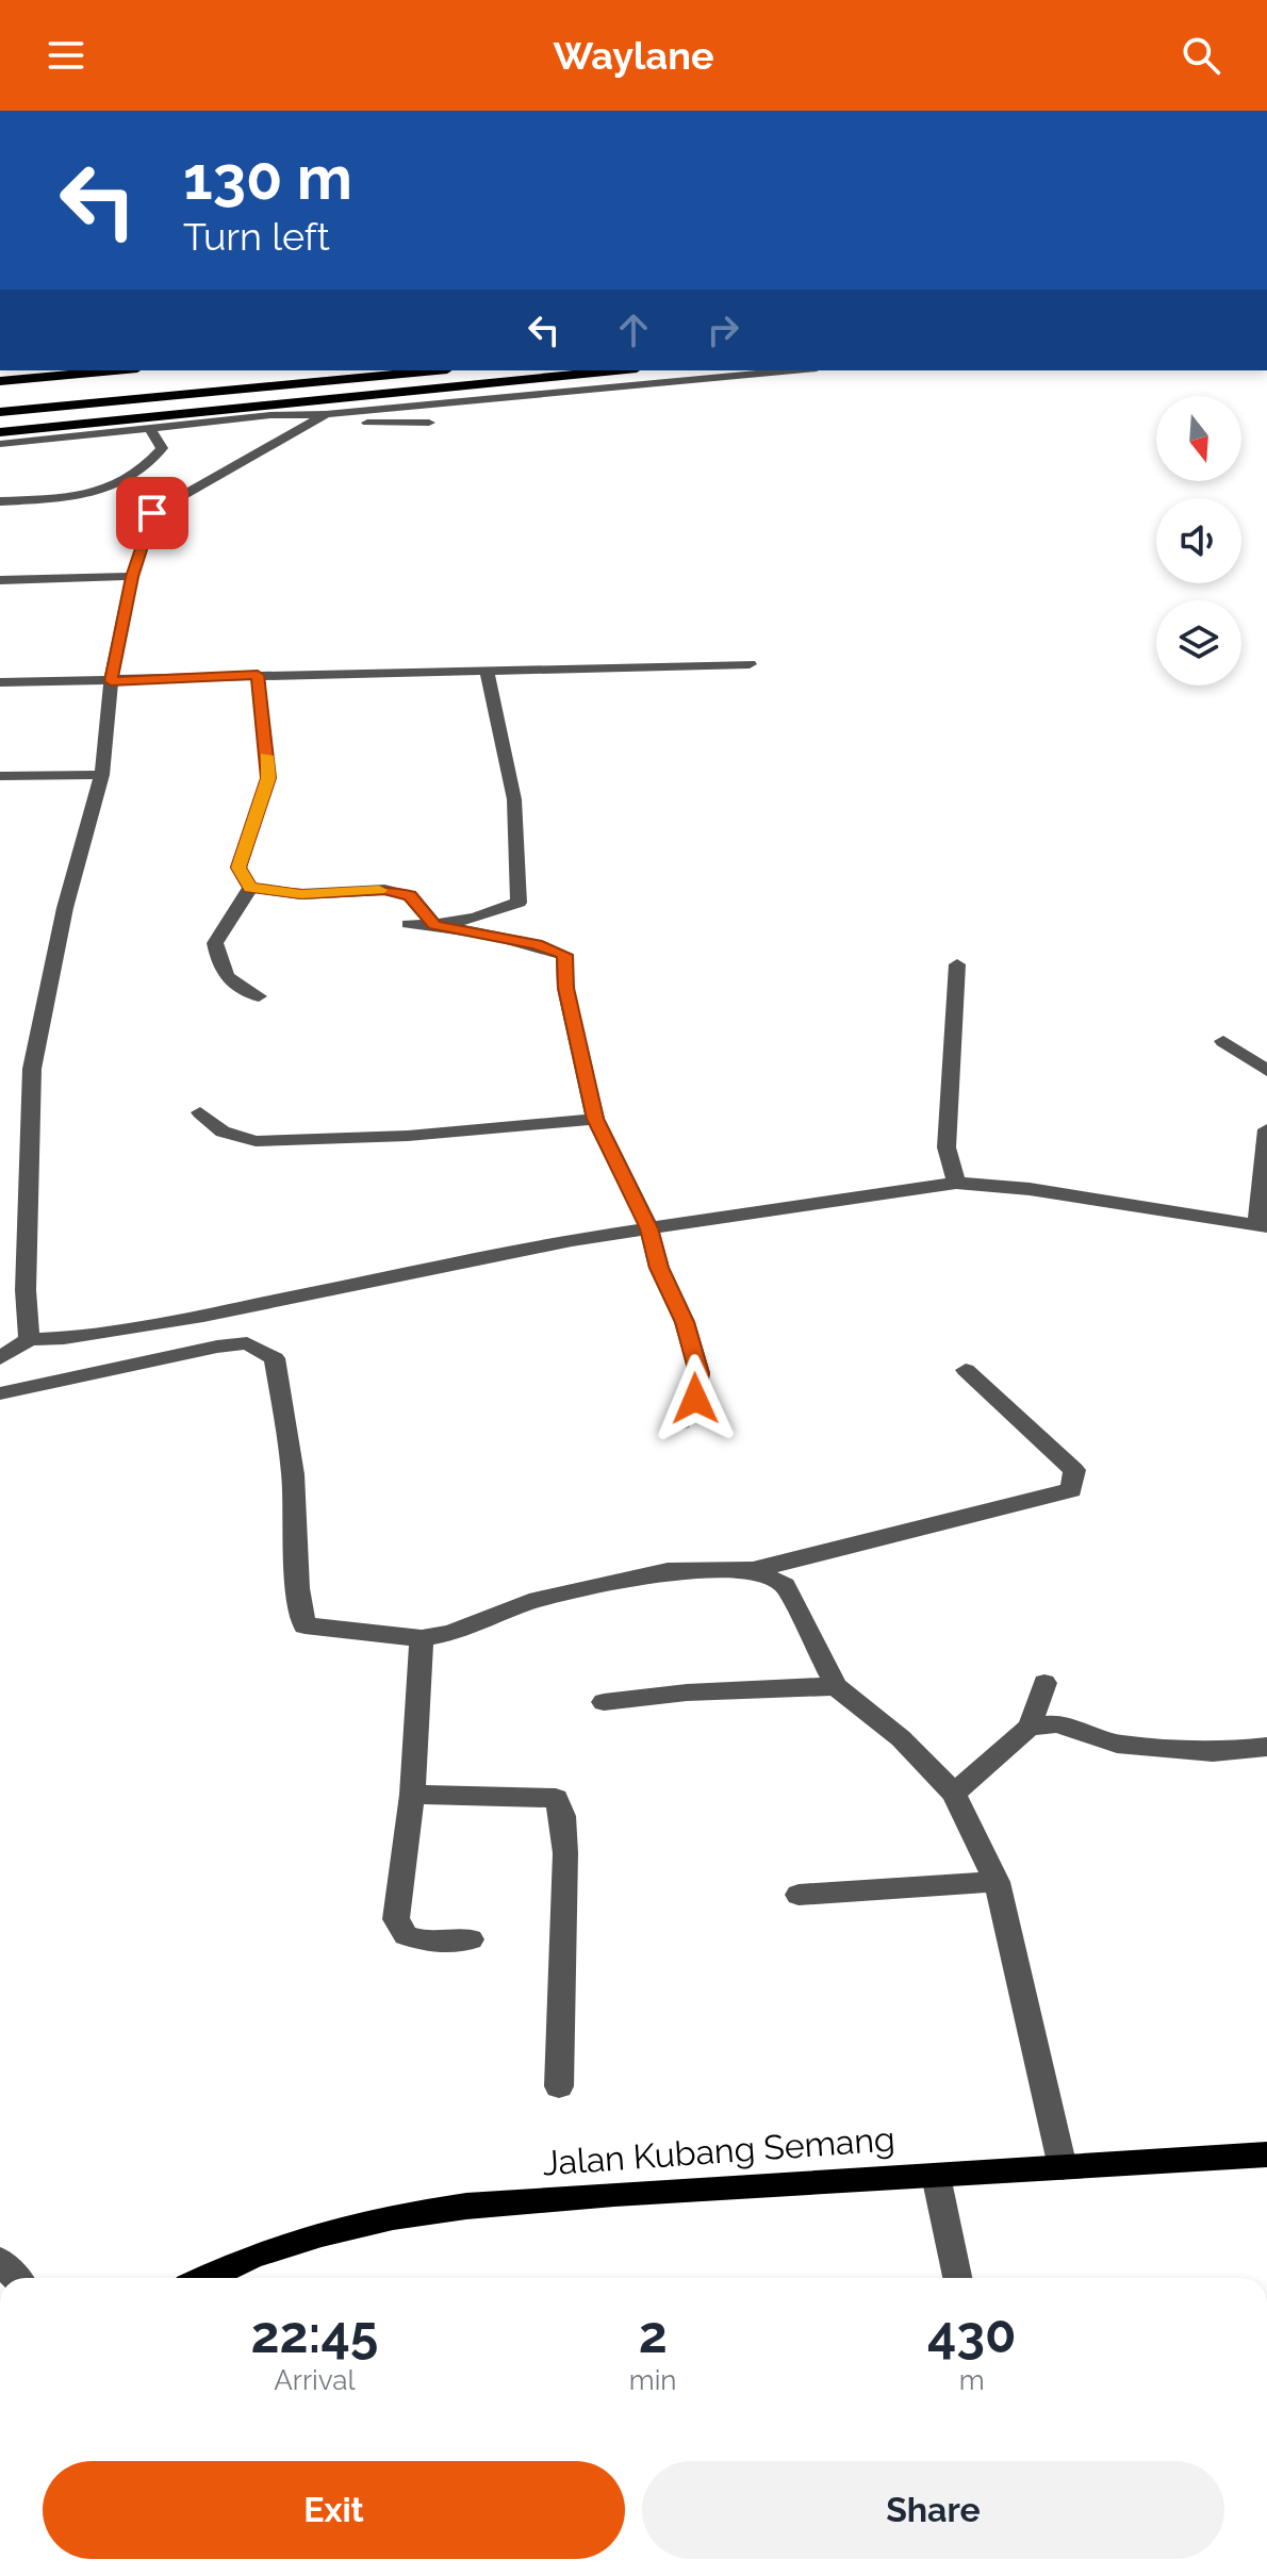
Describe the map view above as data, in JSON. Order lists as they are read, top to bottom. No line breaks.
{"streets":{"main road":["Jalan Kubang Semang"]},"north":"bottom","page":{"header":"Waylane","turn":["130 m","Turn left"],"eta":["22:45","Arrival","2","min","430","m"],"buttons":["Exit","Share"]}}
